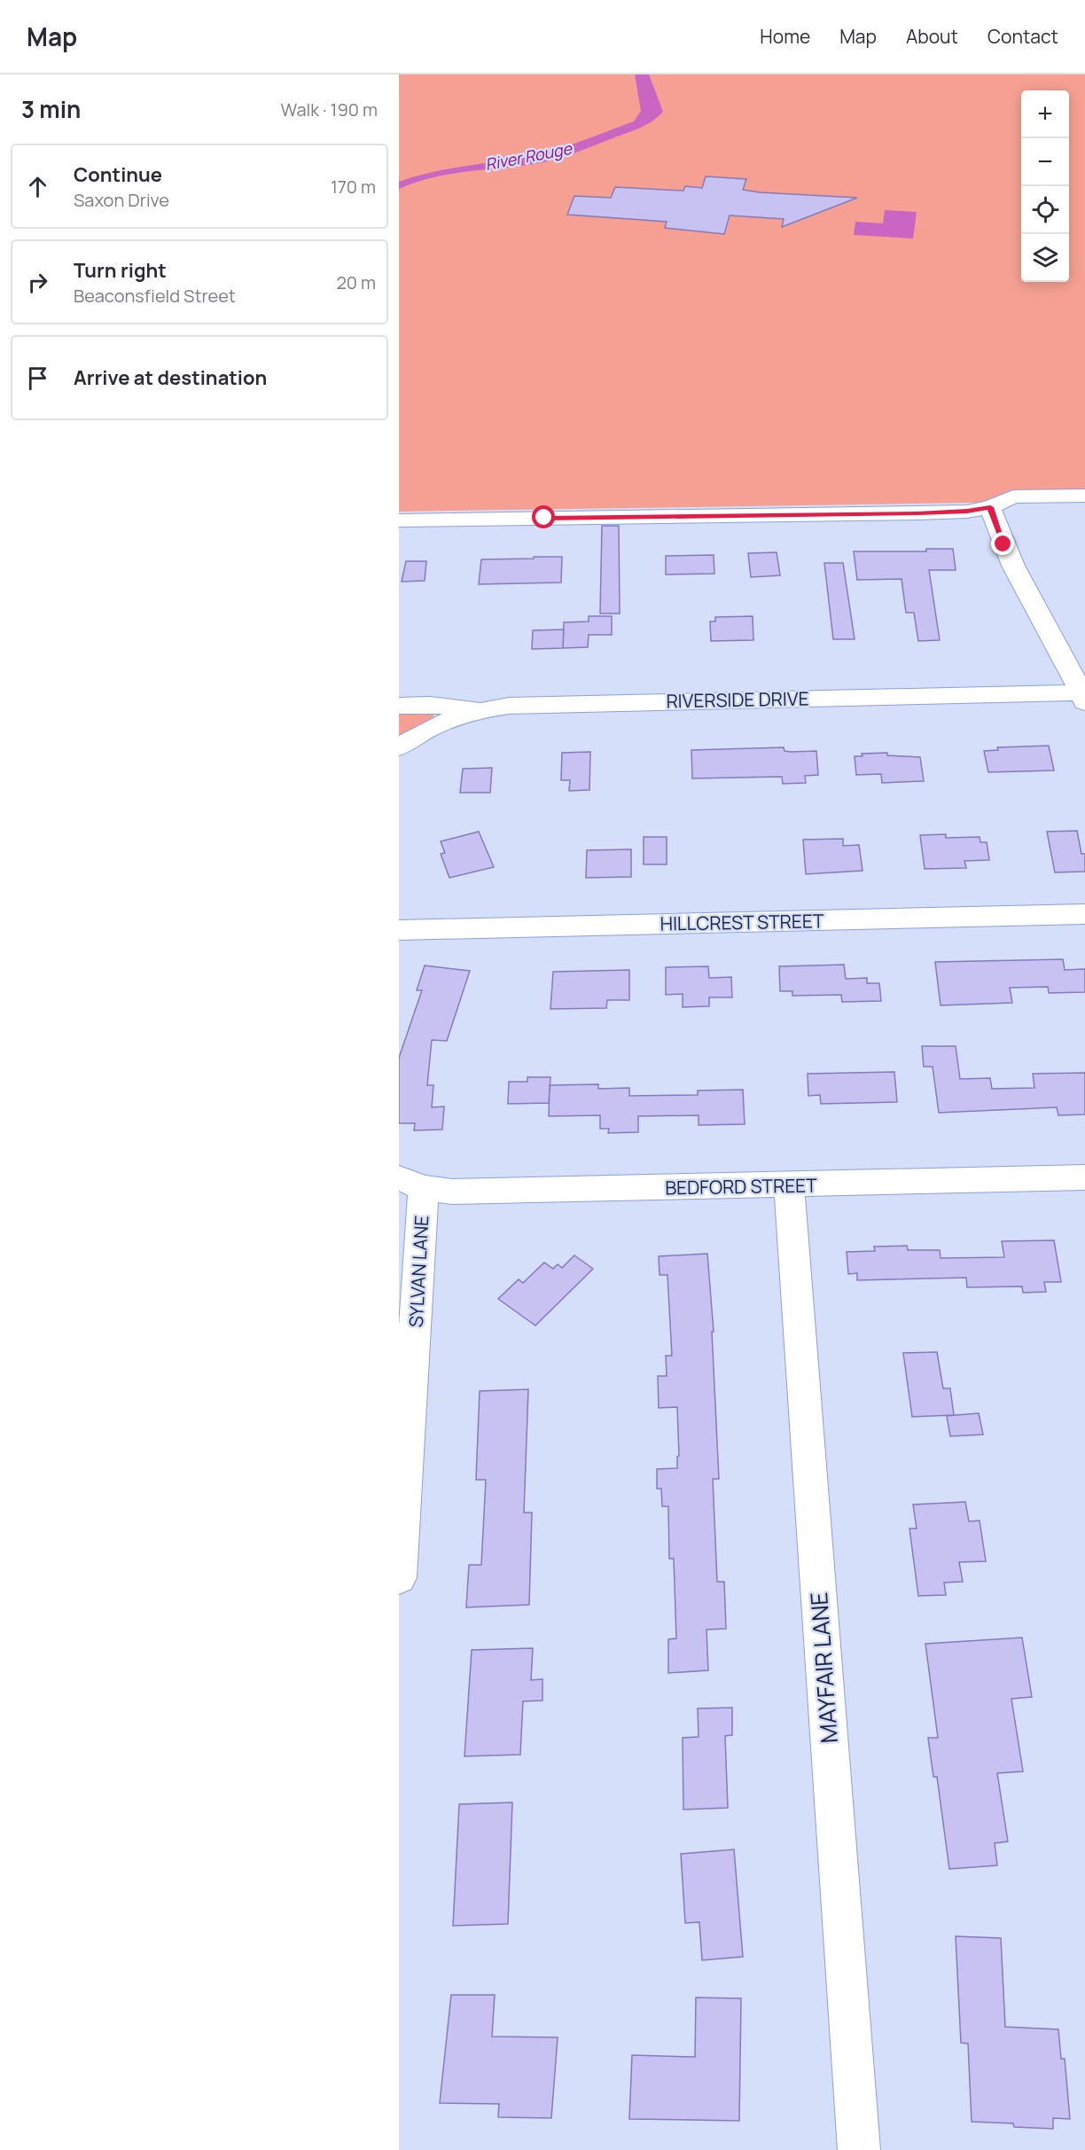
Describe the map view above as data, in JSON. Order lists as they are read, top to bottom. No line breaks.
{"streets":{"street":["RIVERSIDE DRIVE","HILLCREST STREET","BEDFORD STREET","SYLVAN LANE","MAYFAIR LANE"]},"crossings":[["BEDFORD STREET","SYLVAN LANE"],["BEDFORD STREET","MAYFAIR LANE"]],"water":["River Rouge"],"page":{"header":"Map","nav":["Home","Map","About","Contact"],"heading":["3 min","Walk · 190 m"],"map_buttons":["+","−"],"list":[["Continue","Saxon Drive","170 m"],["Turn right","Beaconsfield Street","20 m"],"Arrive at destination"]}}
